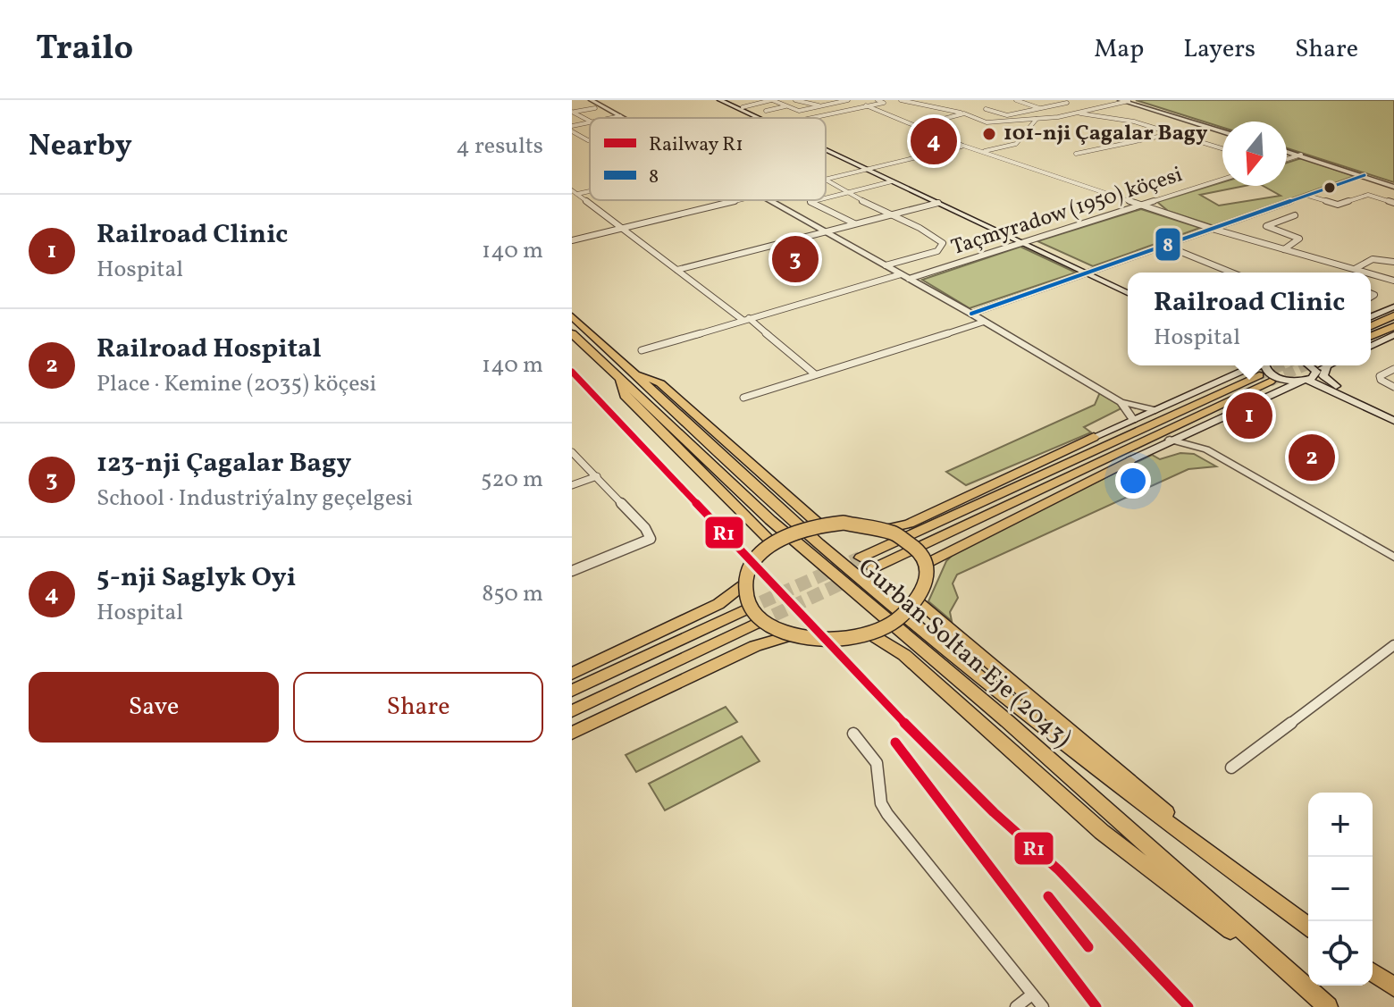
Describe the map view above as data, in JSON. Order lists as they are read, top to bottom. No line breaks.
{"streets":{"main road":["Gurban Soltan Eje (2043)"],"street":["Taçmyradow (1950) köçesi"]},"places":["101-nji Çagalar Bagy"],"lines":["transit line 8","rail line R1"],"legend":["Railway R1","8"],"north":"bottom","page":{"header":"Trailo","nav":["Map","Layers","Share"],"heading":["Nearby","4 results"],"pins":["4","3","1","2"],"list":[{"mark":"1","name":"Railroad Clinic","note":"Hospital","value":"140 m"},{"mark":"2","name":"Railroad Hospital","note":"Place · Kemine (2035) köçesi","value":"140 m"},{"mark":"3","name":"123-nji Çagalar Bagy","note":"School · Industriýalny geçelgesi","value":"520 m"},{"mark":"4","name":"5-nji Saglyk Oyi","note":"Hospital","value":"850 m"}],"popup":["Railroad Clinic","Hospital"],"buttons":["Save","Share"],"map_buttons":["+","−"]}}
